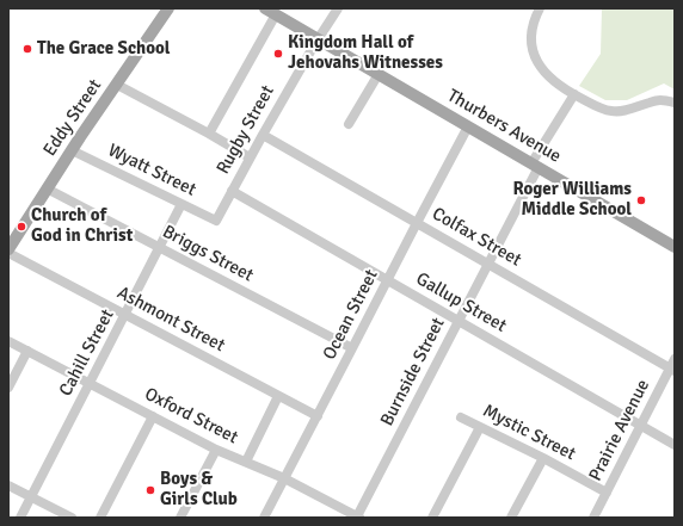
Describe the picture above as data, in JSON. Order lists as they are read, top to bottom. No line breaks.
{"streets":{"main road":["Eddy Street","Thurbers Avenue"],"street":["Rugby Street","Wyatt Street","Colfax Street","Briggs Street","Gallup Street","Ocean Street","Ashmont Street","Cahill Street","Burnside Street","Oxford Street","Prairie Avenue","Mystic Street"]},"crossings":[["Eddy Street","Wyatt Street"],["Eddy Street","Briggs Street"],["Thurbers Avenue","Rugby Street"],["Thurbers Avenue","Ocean Street"],["Thurbers Avenue","Burnside Street"],["Rugby Street","Wyatt Street"],["Rugby Street","Colfax Street"],["Rugby Street","Gallup Street"],["Wyatt Street","Cahill Street"],["Colfax Street","Ocean Street"],["Colfax Street","Burnside Street"],["Colfax Street","Prairie Avenue"],["Briggs Street","Ocean Street"],["Briggs Street","Cahill Street"],["Gallup Street","Ocean Street"],["Gallup Street","Burnside Street"],["Gallup Street","Prairie Avenue"],["Ocean Street","Ashmont Street"],["Ocean Street","Oxford Street"],["Ashmont Street","Cahill Street"],["Cahill Street","Oxford Street"],["Burnside Street","Oxford Street"],["Prairie Avenue","Mystic Street"]],"places":["The Grace School","Kingdom Hall of Jehovahs Witnesses","Roger Williams Middle School","Church of God in Christ","Boys & Girls Club"]}
